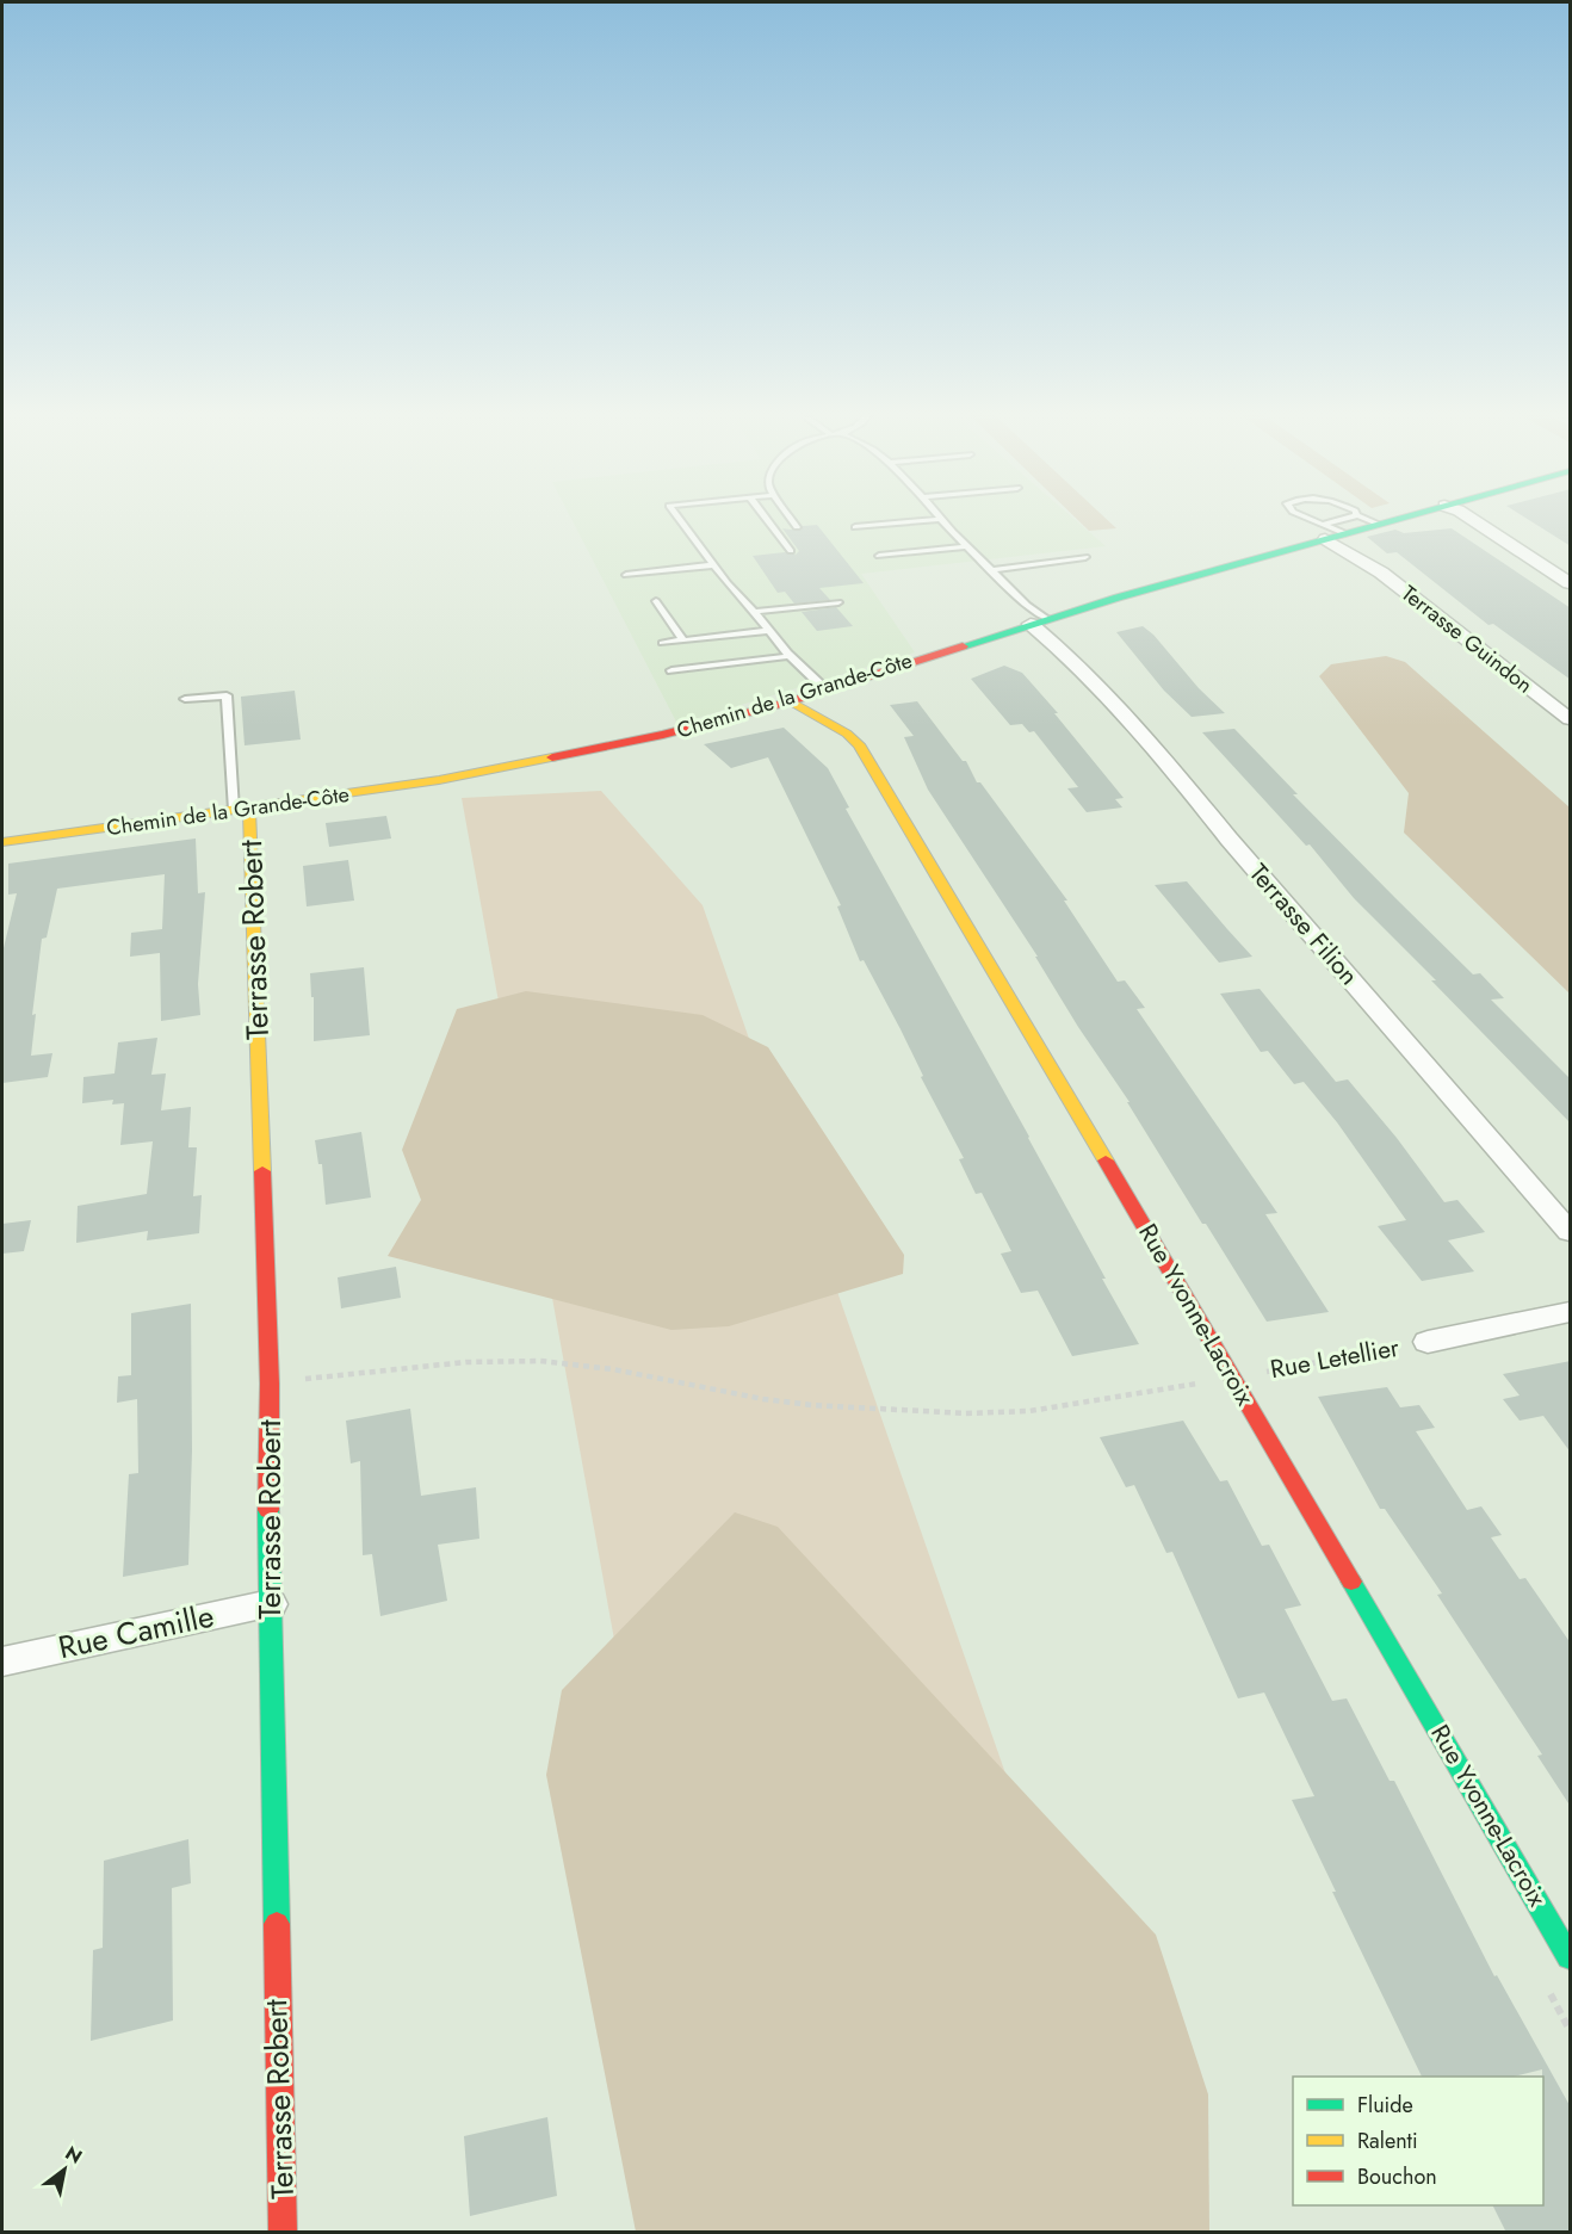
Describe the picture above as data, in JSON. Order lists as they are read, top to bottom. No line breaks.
{"streets":{"street":["Terrasse Guindon","Chemin de la Grande-Côte","Terrasse Filion","Terrasse Robert","Rue Yvonne-Lacroix","Rue Letellier","Rue Camille"]},"crossings":[["Terrasse Guindon","Chemin de la Grande-Côte"],["Chemin de la Grande-Côte","Terrasse Filion"],["Chemin de la Grande-Côte","Terrasse Robert"],["Chemin de la Grande-Côte","Rue Yvonne-Lacroix"],["Terrasse Robert","Rue Camille"]],"legend":["Fluide","Ralenti","Bouchon"],"north":"top right"}
